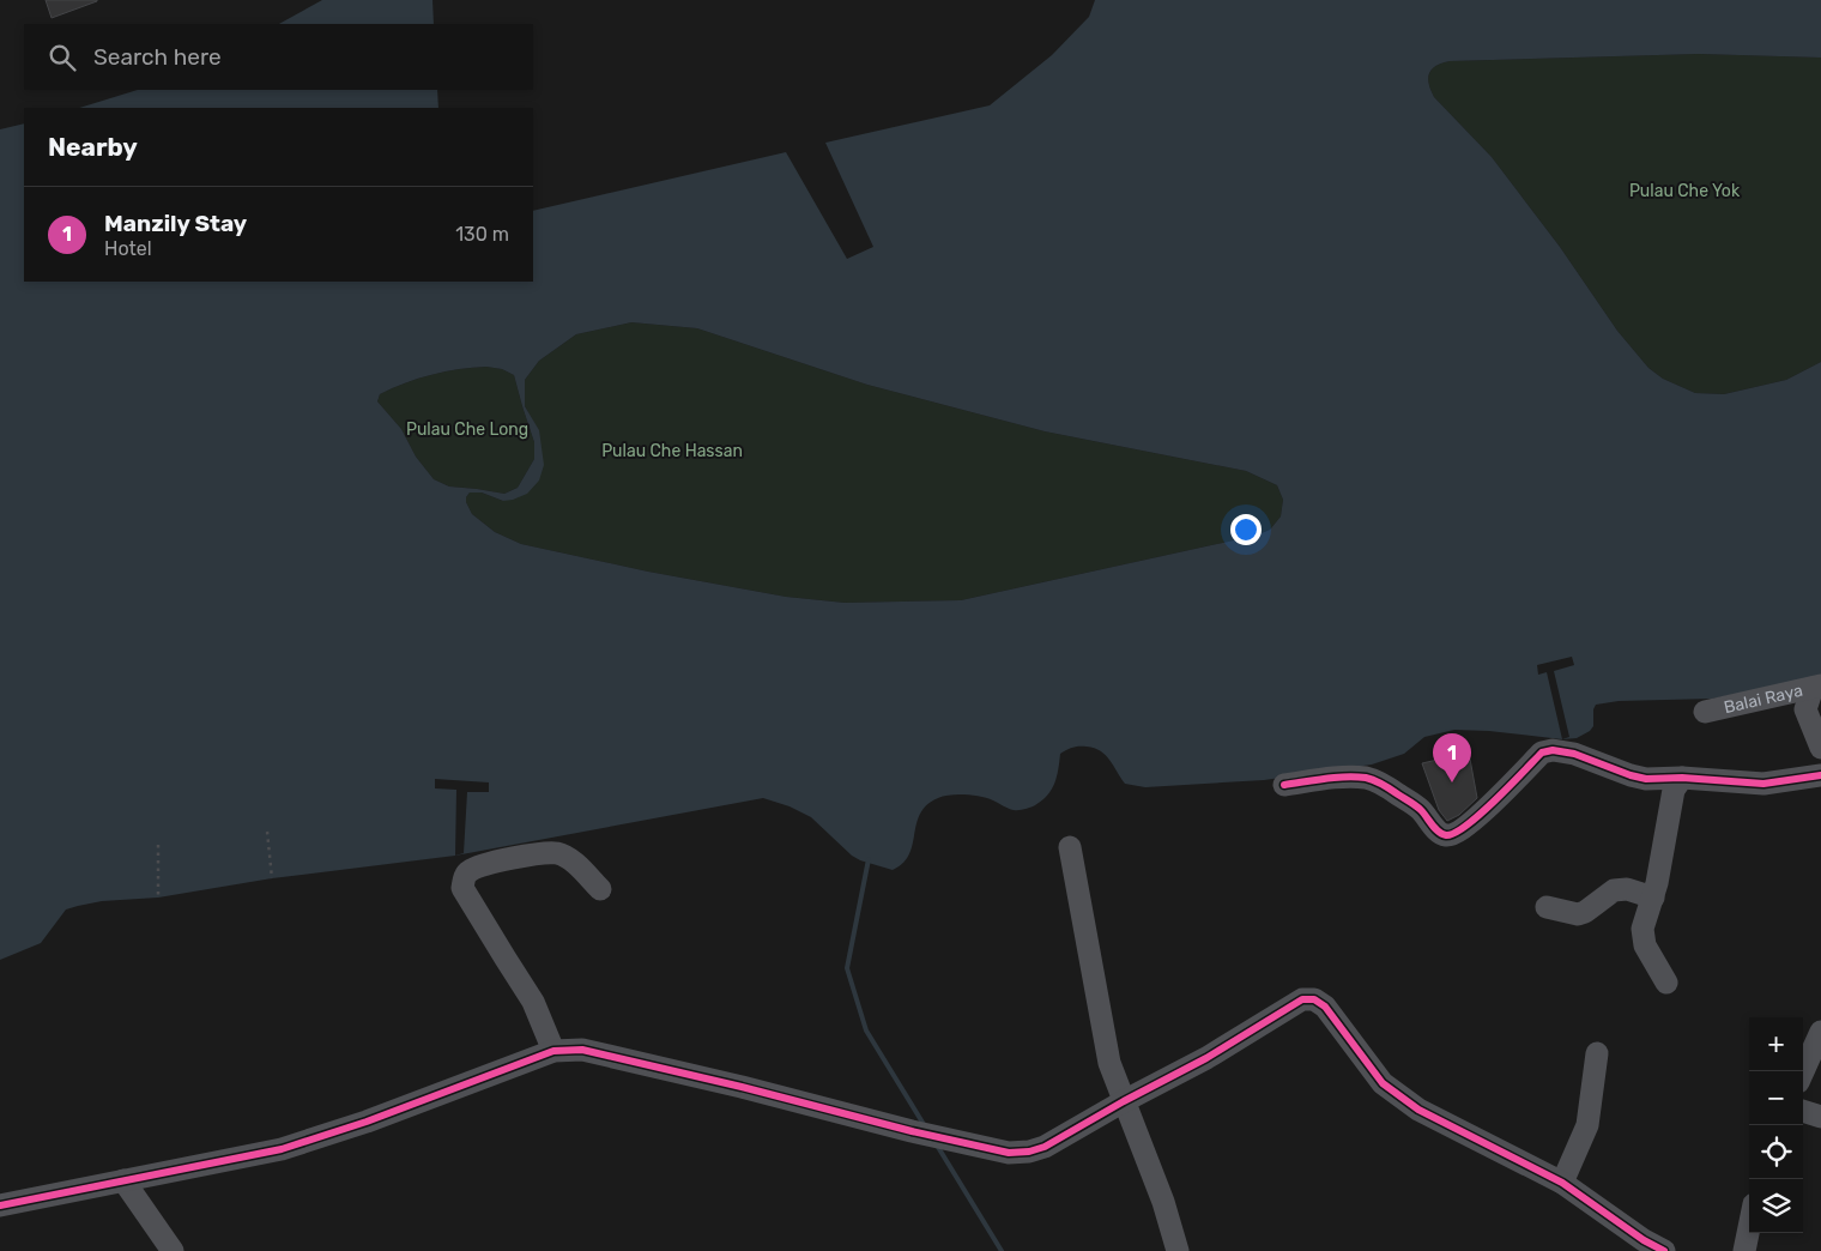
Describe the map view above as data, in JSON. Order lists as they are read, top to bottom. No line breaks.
{"streets":{"street":["Balai Raya"]},"parks":["Pulau Che Yok","Pulau Che Long","Pulau Che Hassan"],"page":{"search":"Search here","heading":"Nearby","list":[{"mark":"1","name":"Manzily Stay","note":"Hotel","value":"130 m"}],"pins":"1","map_buttons":["+","−"]}}
